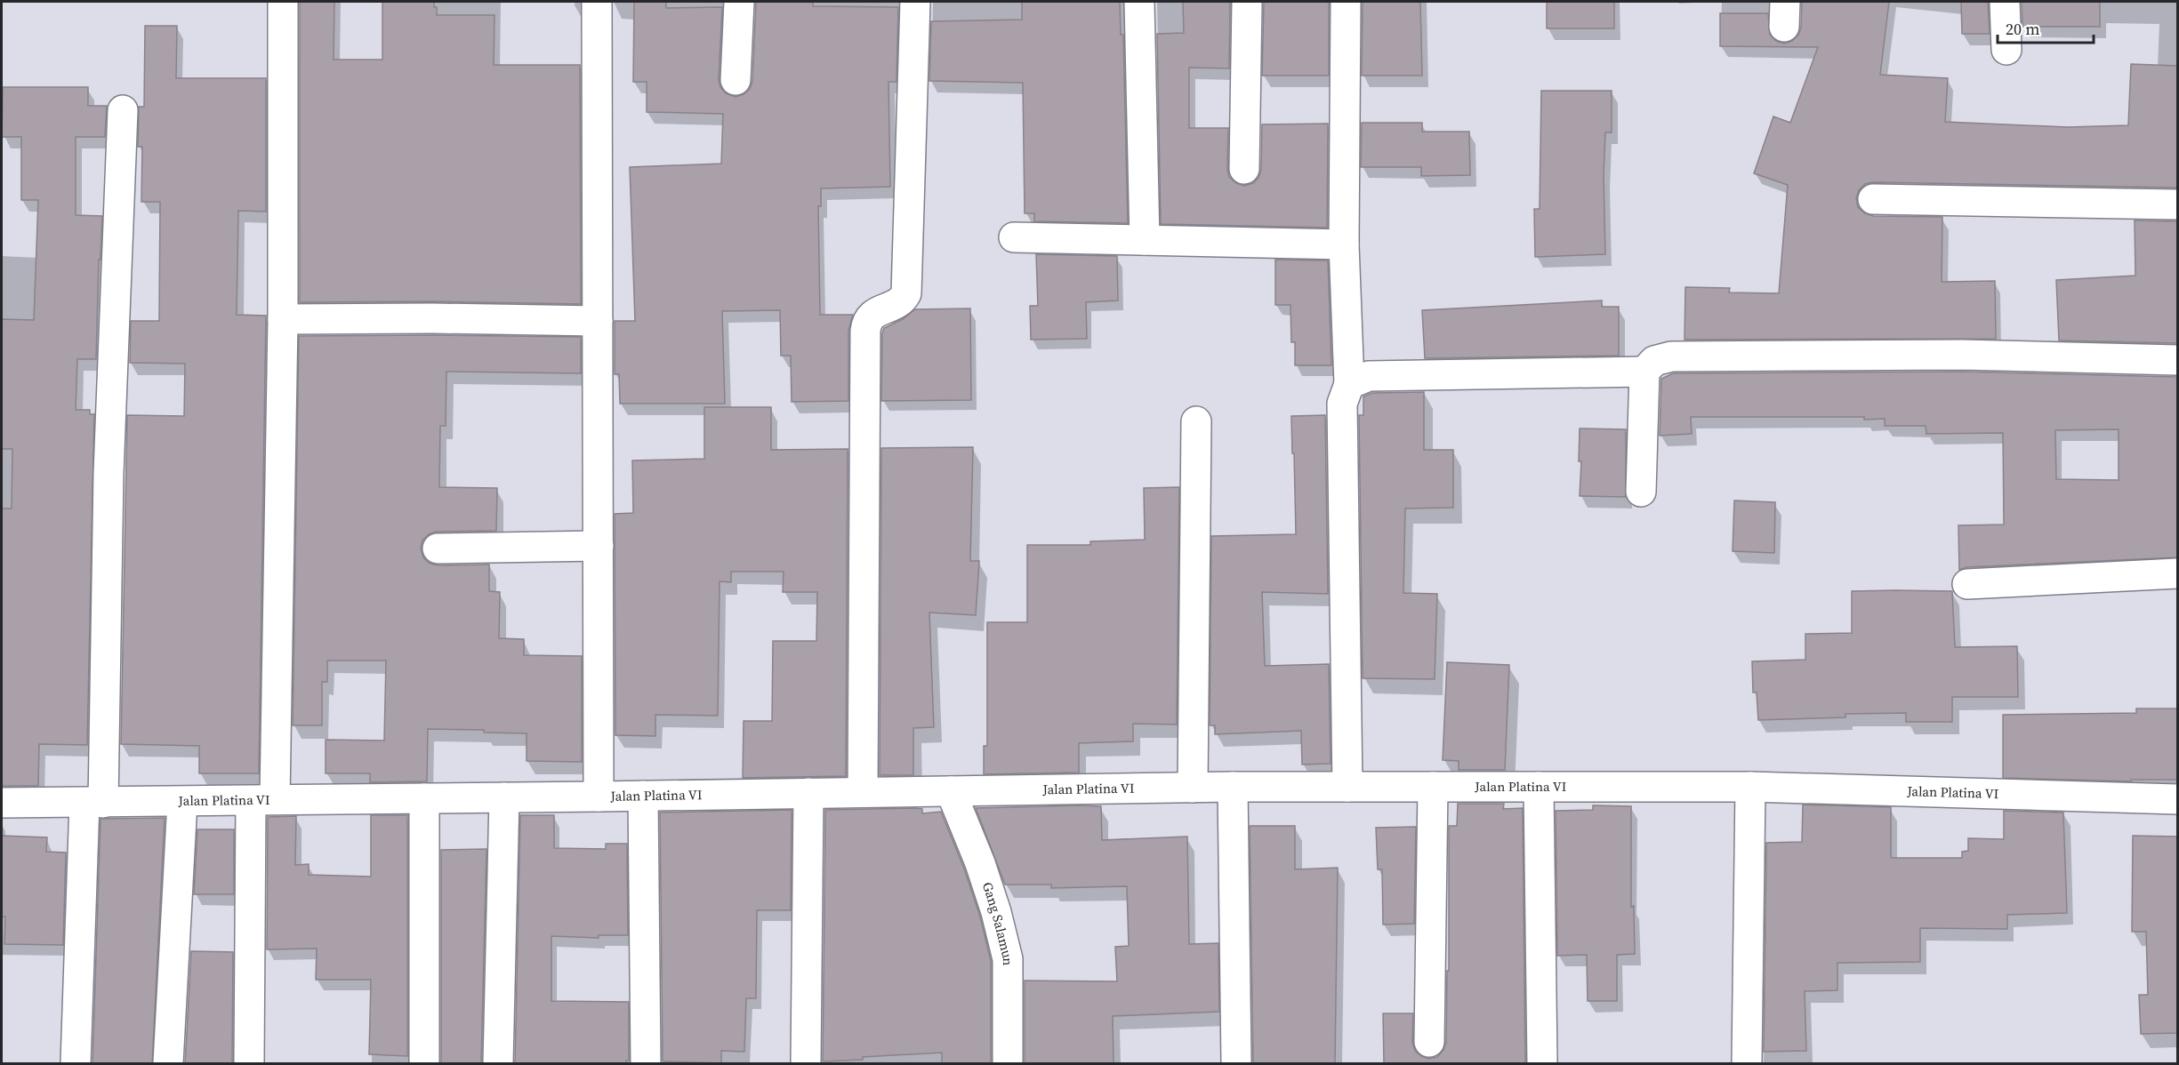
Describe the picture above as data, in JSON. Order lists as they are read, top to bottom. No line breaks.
{"streets":{"street":["Jalan Platina VI","Gang Salamun"]},"crossings":[["Jalan Platina VI","Gang Salamun"]],"scale_bar":"20 m"}
